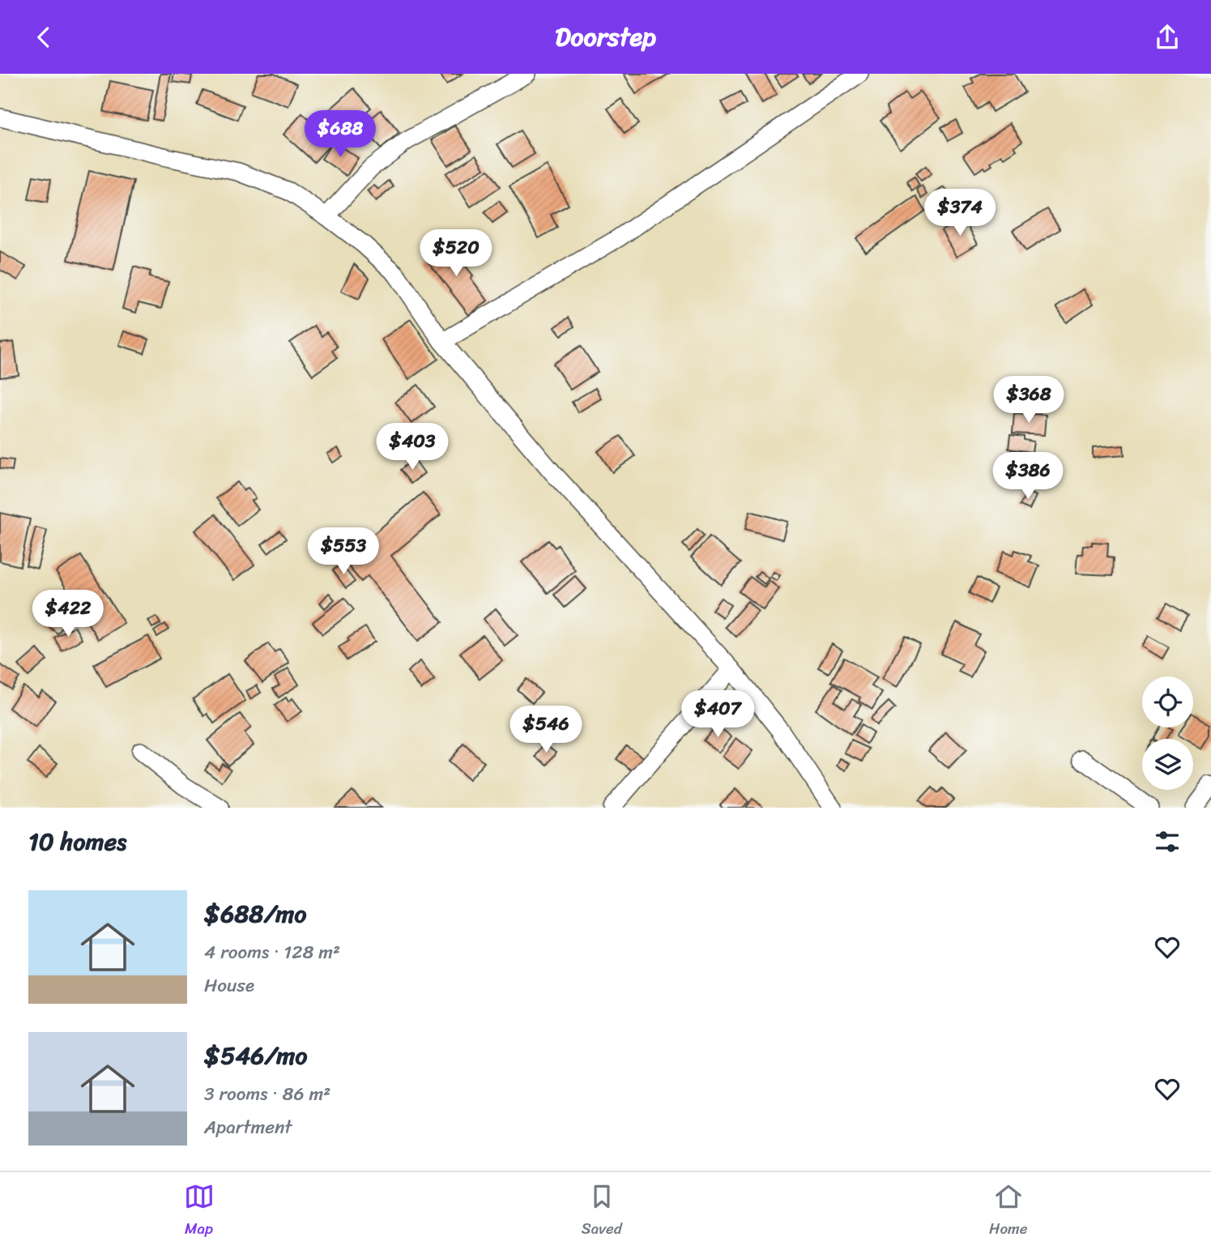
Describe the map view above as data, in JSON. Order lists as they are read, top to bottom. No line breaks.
{"page":{"header":"Doorstep","price":["$688","$374","$520","$368","$403","$386","$553","$422","$407","$546"],"heading":"10 homes","list":[{"name":"$688/mo","note":"4 rooms · 128 m² · House"},{"name":"$546/mo","note":"3 rooms · 86 m² · Apartment"}],"tabs":["Map","Saved","Home"]}}
